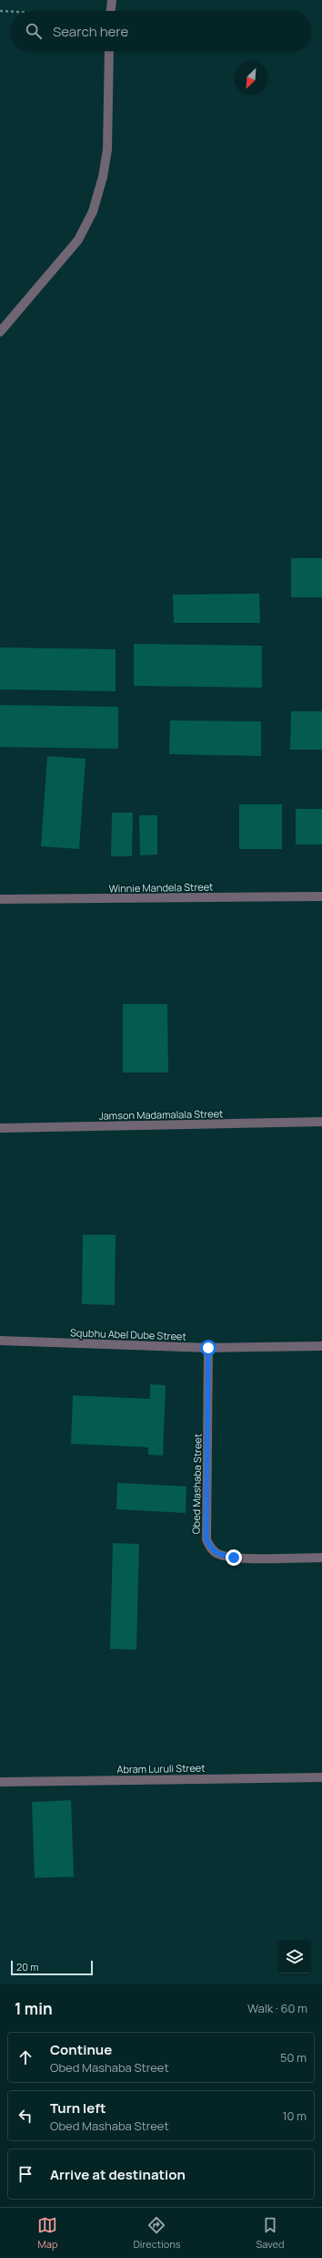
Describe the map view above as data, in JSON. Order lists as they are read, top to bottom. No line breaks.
{"streets":{"street":["Winnie Mandela Street","Jamson Madamalala Street","Squbhu Abel Dube Street","Obed Mashaba Street","Abram Luruli Street"]},"crossings":[["Squbhu Abel Dube Street","Obed Mashaba Street"]],"scale_bar":"20 m","north":"bottom left","page":{"search":"Search here","scale":"20 m","heading":["1 min","Walk · 60 m"],"list":[["Continue","Obed Mashaba Street","50 m"],["Turn left","Obed Mashaba Street","10 m"],"Arrive at destination"],"nav":["Map","Directions","Saved"]}}
